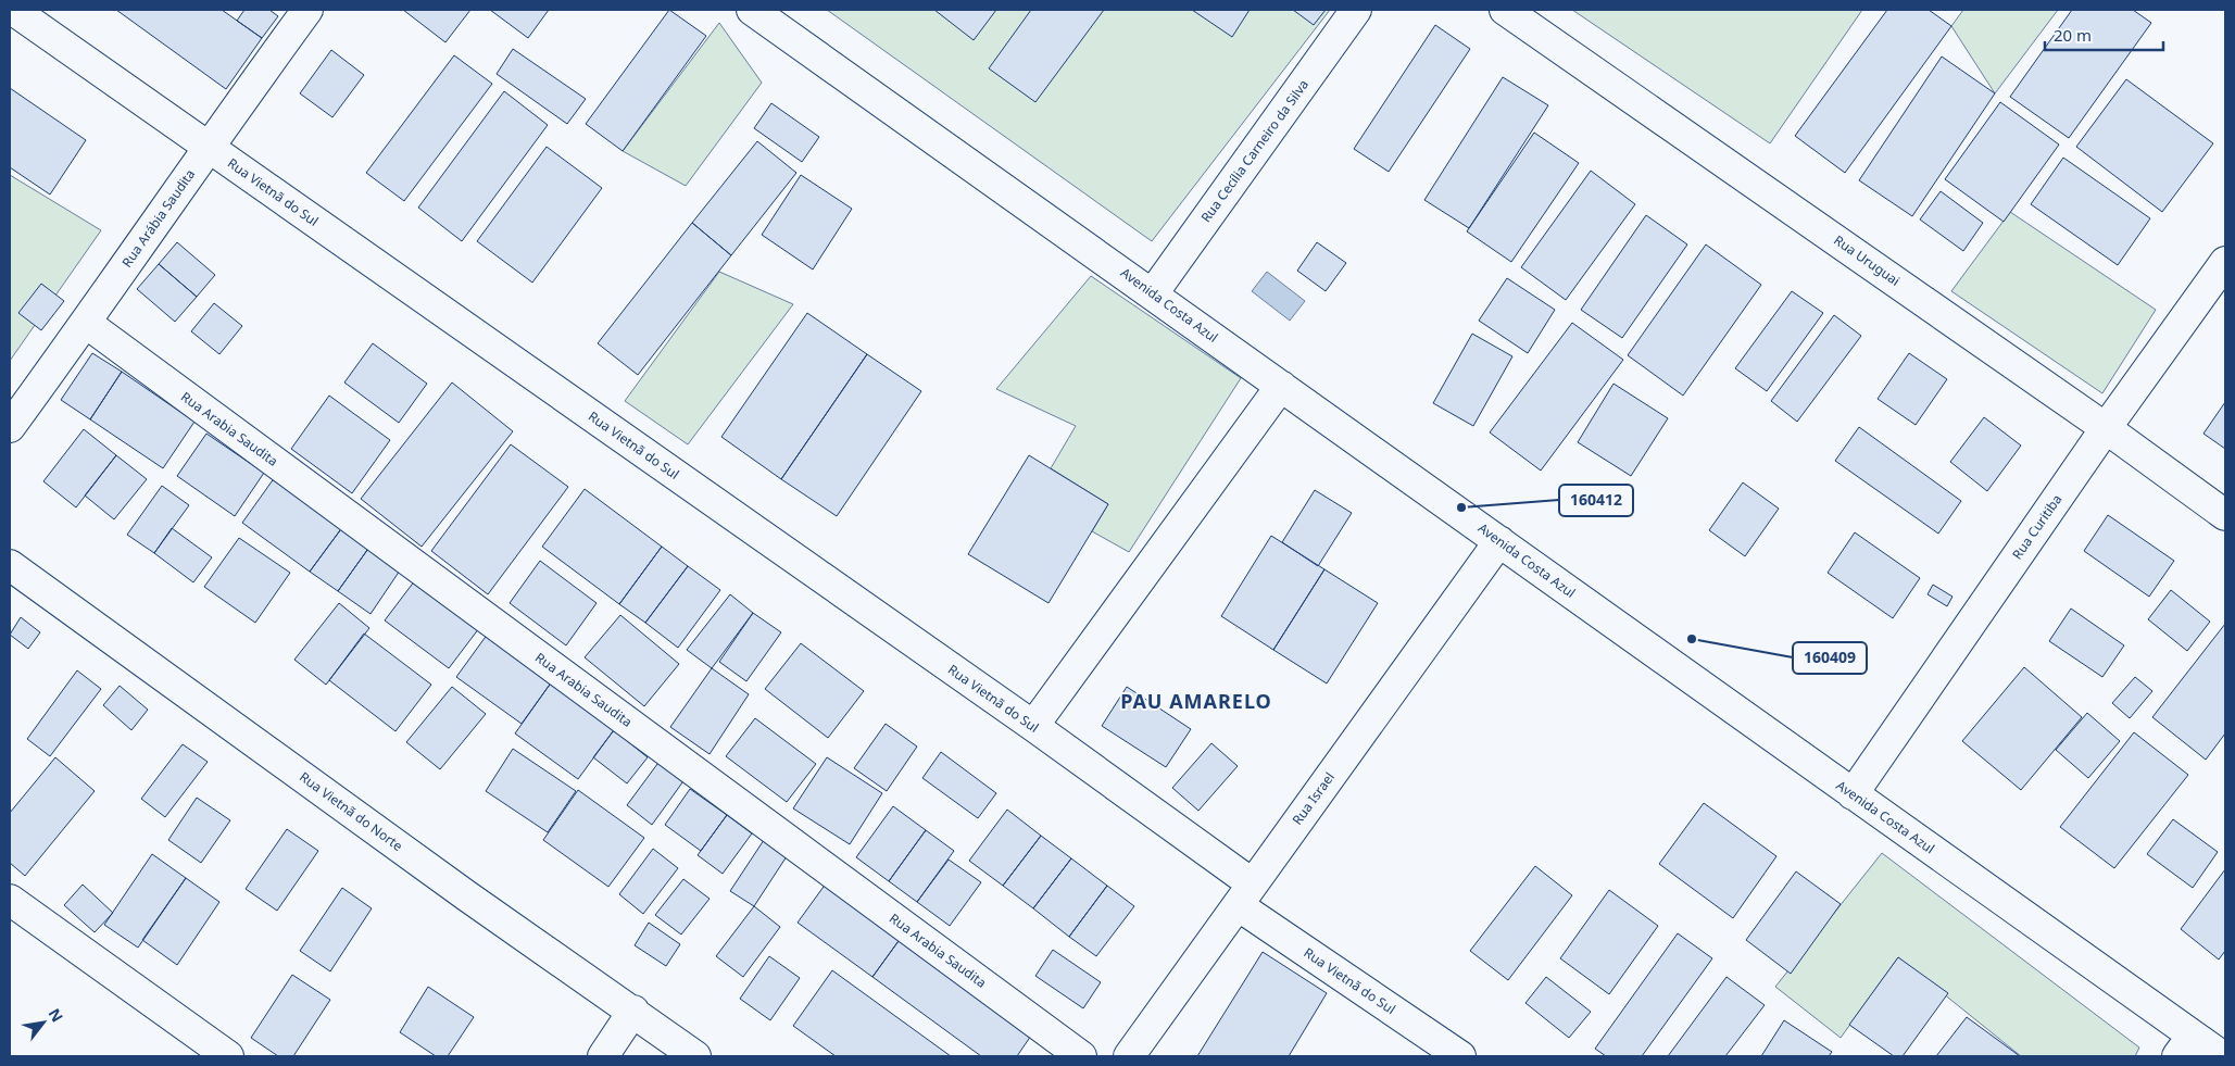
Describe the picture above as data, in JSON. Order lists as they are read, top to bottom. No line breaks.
{"streets":{"street":["Rua Cecília Carneiro da Silva","Rua Vietnã do Sul","Rua Arábia Saudita","Rua Uruguai","Avenida Costa Azul","Rua Arabia Saudita","Rua Curitiba","Rua Israel","Rua Vietnã do Norte"]},"crossings":[["Rua Cecília Carneiro da Silva","Avenida Costa Azul"],["Rua Vietnã do Sul","Rua Arábia Saudita"],["Rua Vietnã do Sul","Rua Israel"],["Rua Arábia Saudita","Rua Arabia Saudita"],["Rua Uruguai","Rua Curitiba"],["Avenida Costa Azul","Rua Curitiba"],["Avenida Costa Azul","Rua Israel"]],"districts":["PAU AMARELO"],"places":["160412","160409"],"scale_bar":"20 m","north":"top right"}
